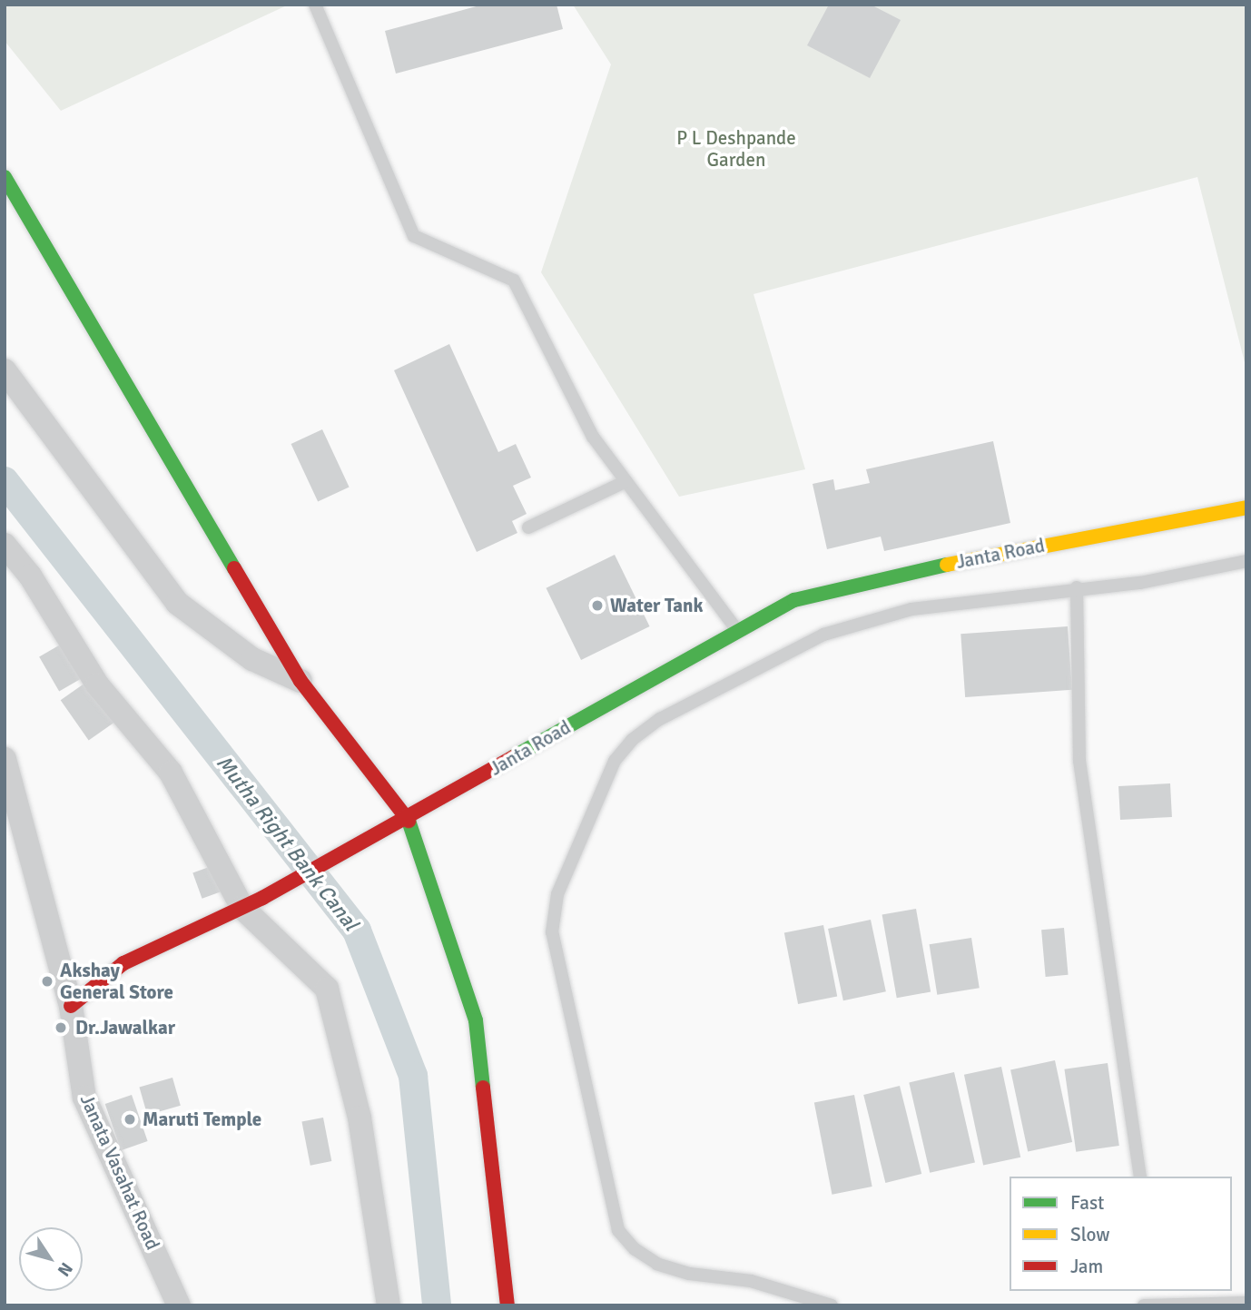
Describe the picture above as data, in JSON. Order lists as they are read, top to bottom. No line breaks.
{"streets":{"street":["Janta Road","Janata Vasahat Road"]},"water":["Mutha Right Bank Canal"],"parks":["P L Deshpande Garden"],"places":["Water Tank","Akshay General Store","Dr.Jawalkar","Maruti Temple"],"legend":["Fast","Slow","Jam"],"north":"bottom right"}
